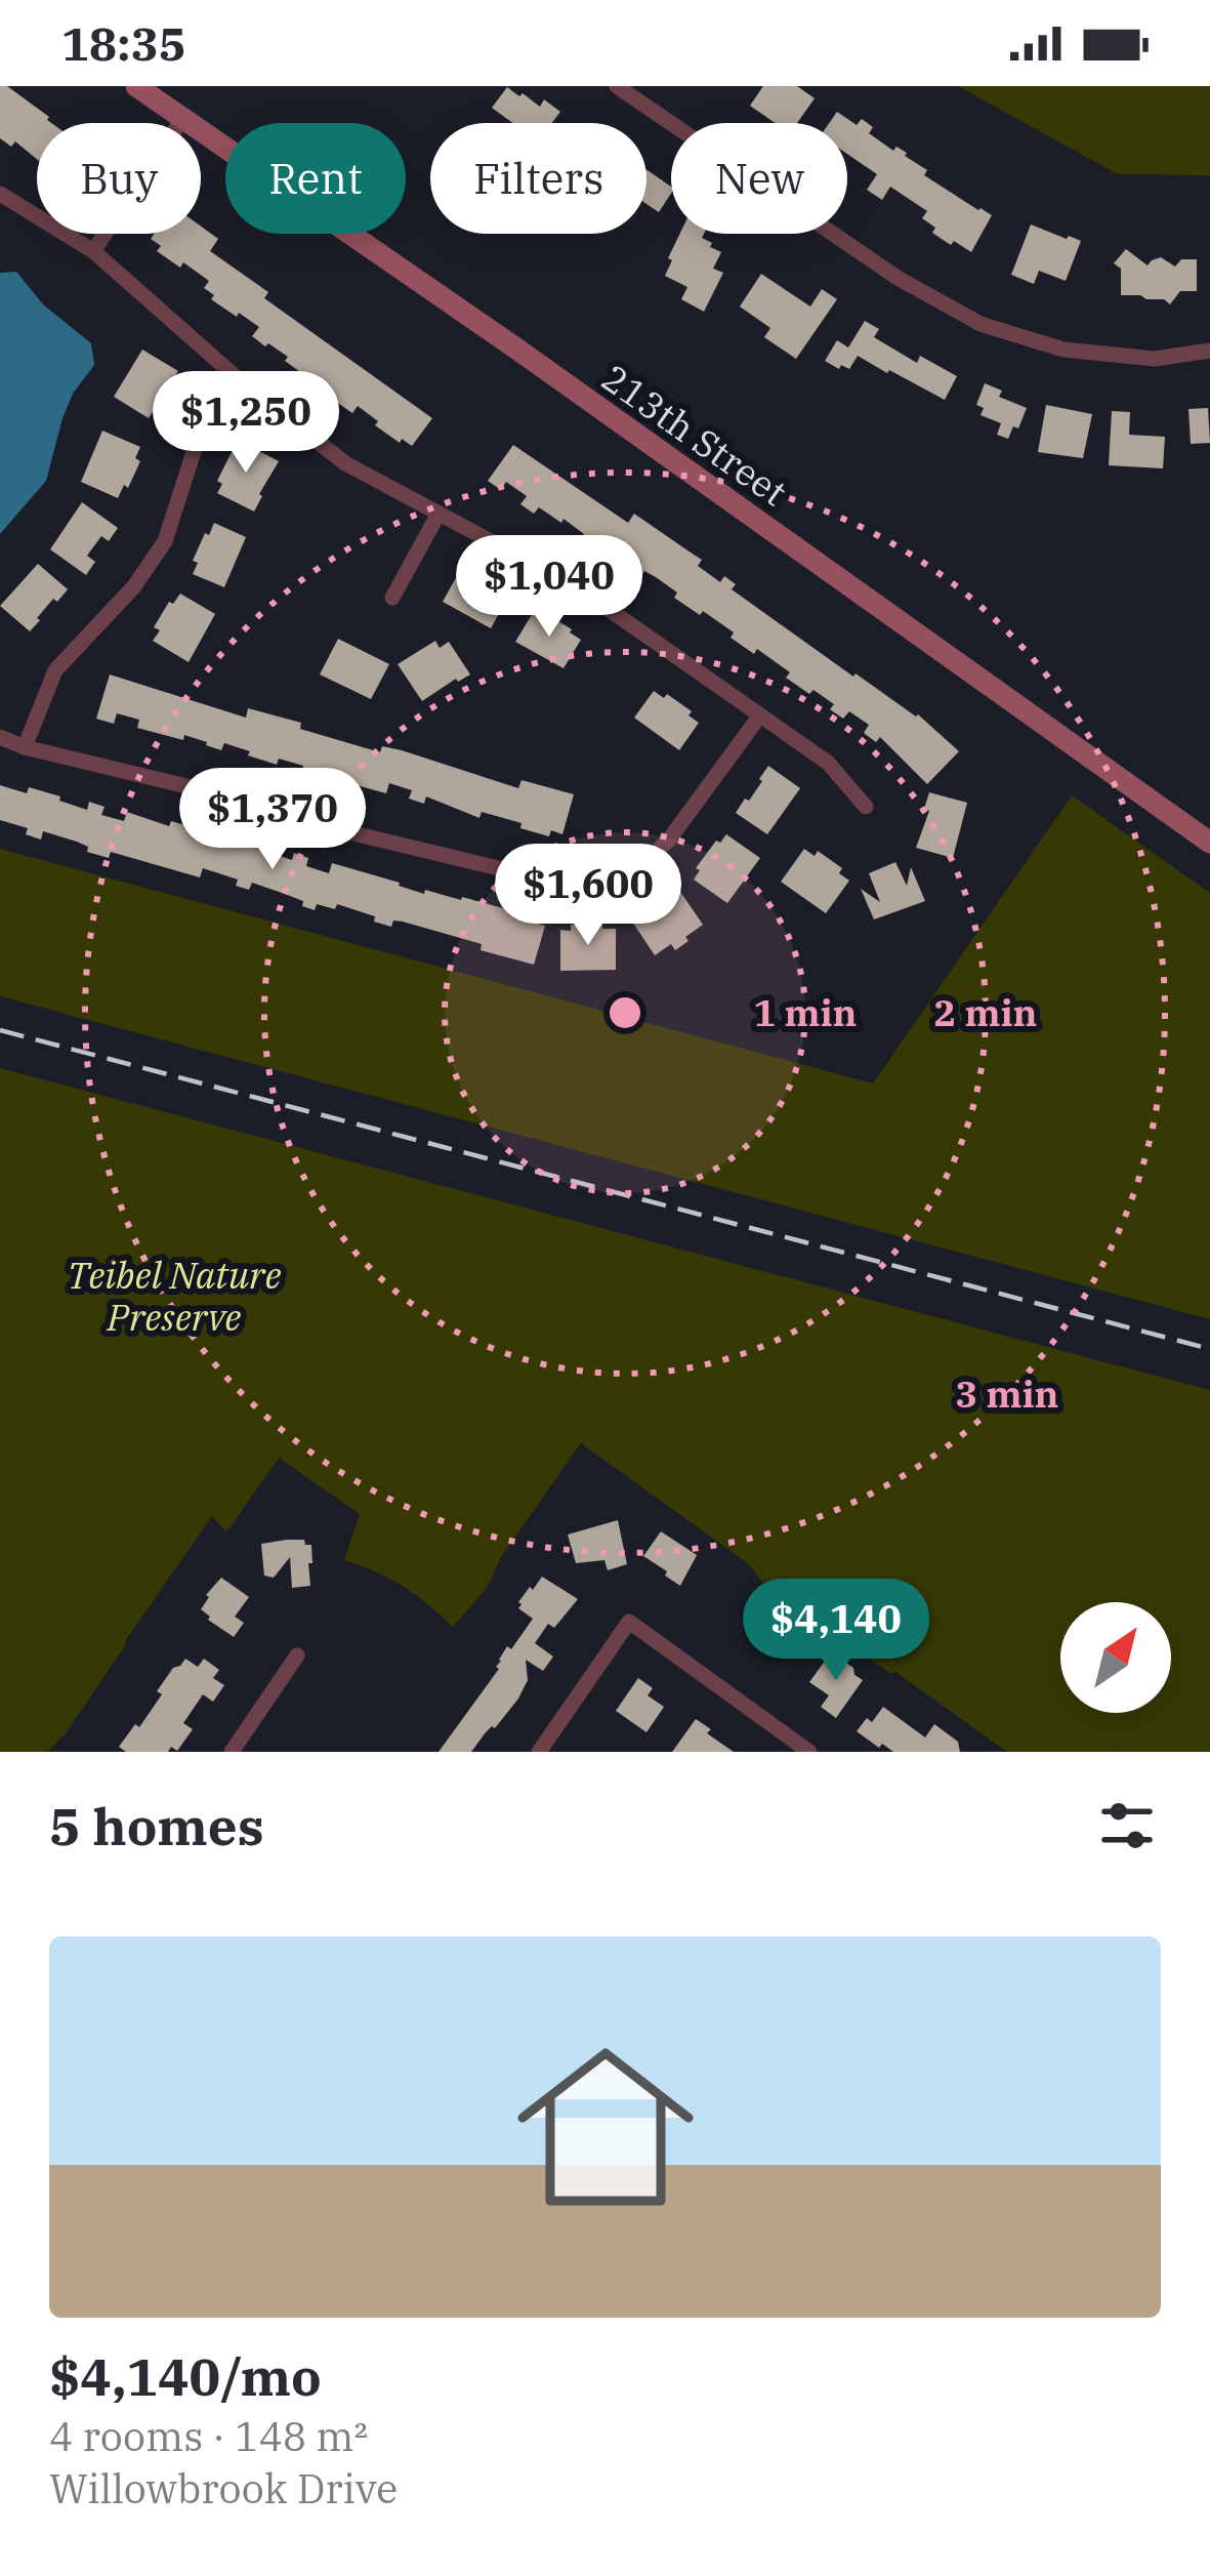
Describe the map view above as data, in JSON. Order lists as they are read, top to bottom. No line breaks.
{"streets":{"street":["213th Street"]},"parks":["Teibel Nature Preserve"],"north":"top right","page":{"status":"18:35","chip":["Buy","Rent","Filters","New"],"price":["$1,250","$1,040","$1,370","$1,600","$4,140"],"heading":"5 homes","list":[{"name":"$4,140/mo","note":"4 rooms · 148 m² · Willowbrook Drive"}]},"rings":["1 min","2 min","3 min"]}
